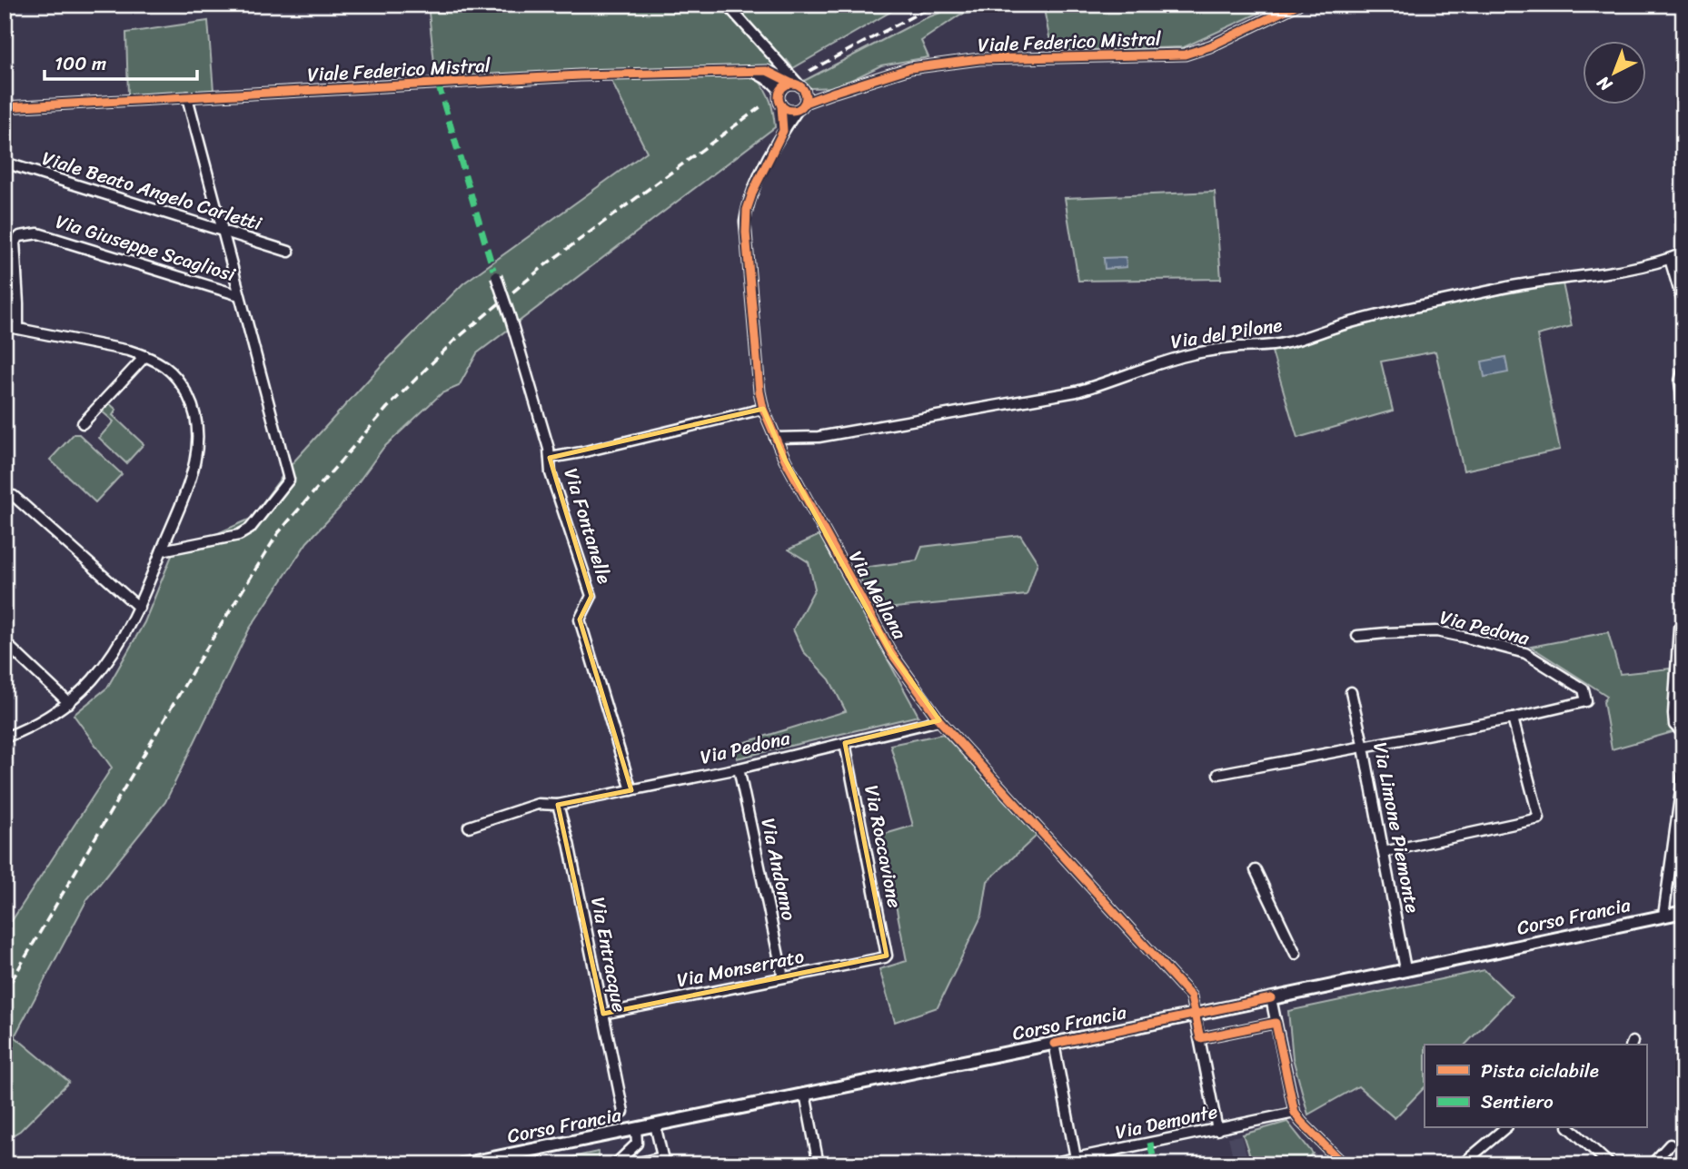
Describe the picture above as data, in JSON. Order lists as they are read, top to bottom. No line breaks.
{"streets":{"main road":["Corso Francia"],"street":["Viale Federico Mistral","Viale Beato Angelo Carletti","Via Giuseppe Scagliosi","Via del Pilone","Via Fontanelle","Via Mellana","Via Pedona","Via Limone Piemonte","Via Roccavione","Via Andonno","Via Entracque","Via Monserrato","Via Demonte"]},"crossings":[["Viale Federico Mistral","Via Mellana"],["Via del Pilone","Via Mellana"],["Via Fontanelle","Via Pedona"],["Via Mellana","Via Pedona"],["Via Mellana","Corso Francia"],["Via Mellana","Via Demonte"],["Via Pedona","Via Roccavione"],["Via Pedona","Via Andonno"],["Via Pedona","Via Entracque"],["Via Limone Piemonte","Corso Francia"],["Via Roccavione","Via Monserrato"],["Via Andonno","Via Monserrato"],["Via Entracque","Via Monserrato"]],"legend":["Pista ciclabile","Sentiero"],"scale_bar":"100 m","north":"bottom left"}
